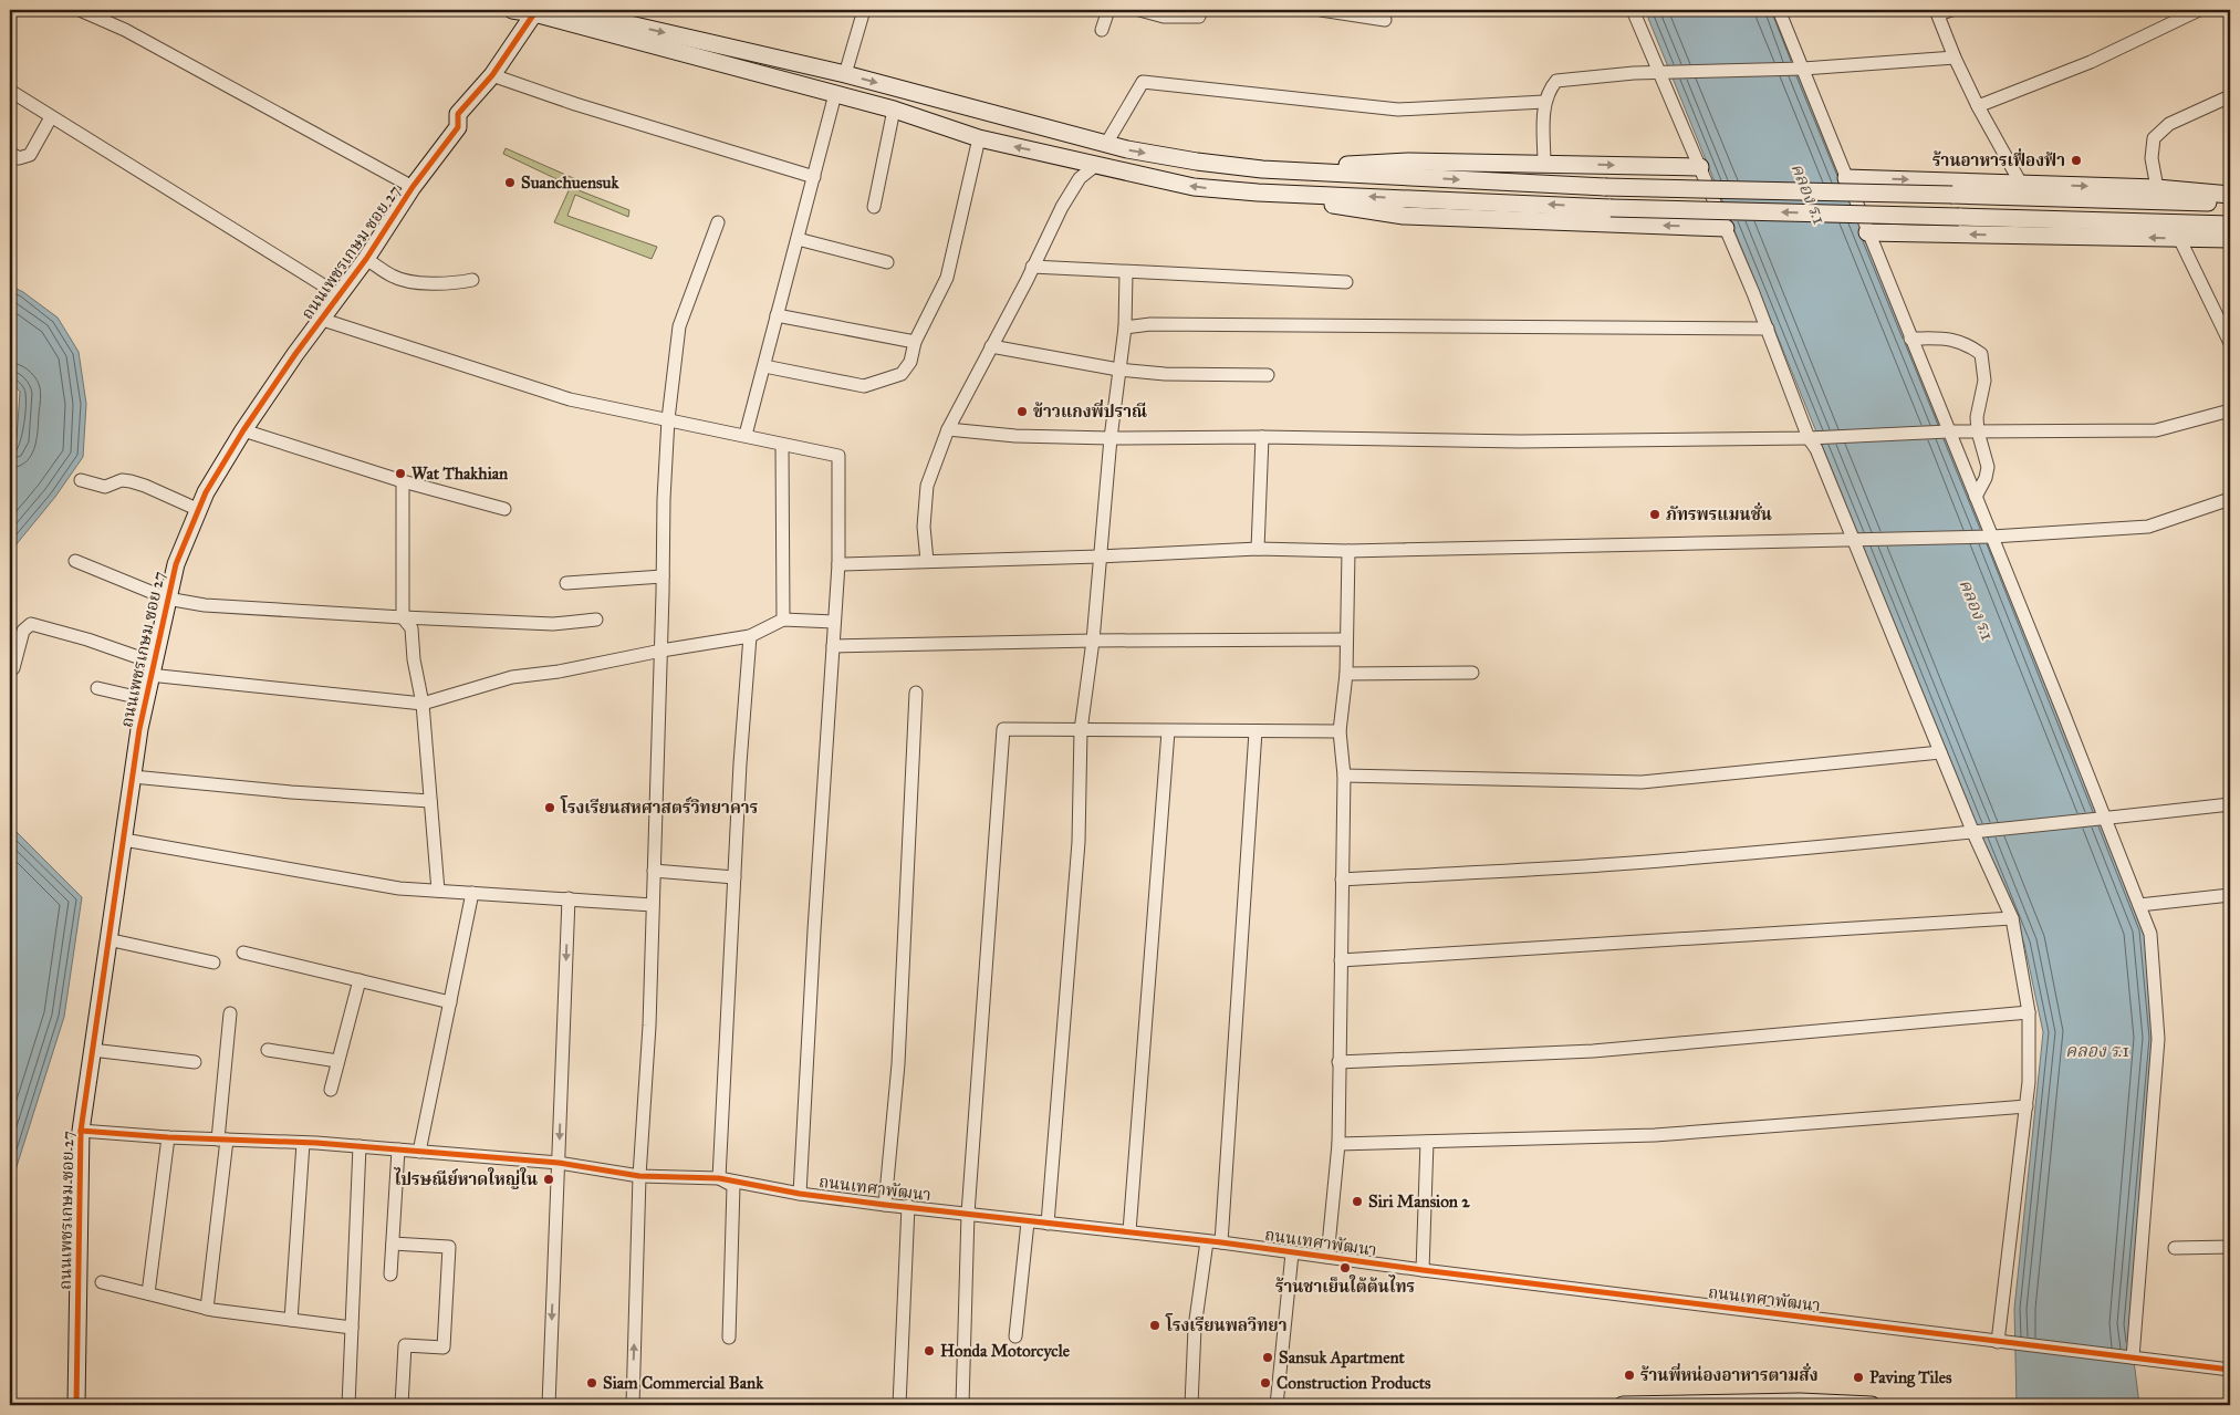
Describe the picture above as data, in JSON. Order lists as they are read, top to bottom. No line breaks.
{"streets":{"main road":["ถนนเพชรเกษม ซอย 27"],"street":["ถนนเทศาพัฒนา"]},"crossings":[["ถนนเพชรเกษม ซอย 27","ถนนเทศาพัฒนา"]],"water":["คลอง ร.1"],"places":["ร้านอาหารเฟื่องฟ้า","Suanchuensuk","ข้าวแกงพี่ปราณี","Wat Thakhian","ภัทรพรแมนชั่น","โรงเรียนสหศาสตร์วิทยาคาร","ไปรษณีย์หาดใหญ่ใน","Siri Mansion 2","ร้านชาเย็นใต้ต้นไทร","โรงเรียนพลวิทยา","Honda Motorcycle","Sansuk Apartment","ร้านพี่หน่องอาหารตามสั่ง","Paving Tiles","Siam Commercial Bank","Construction Products"]}
